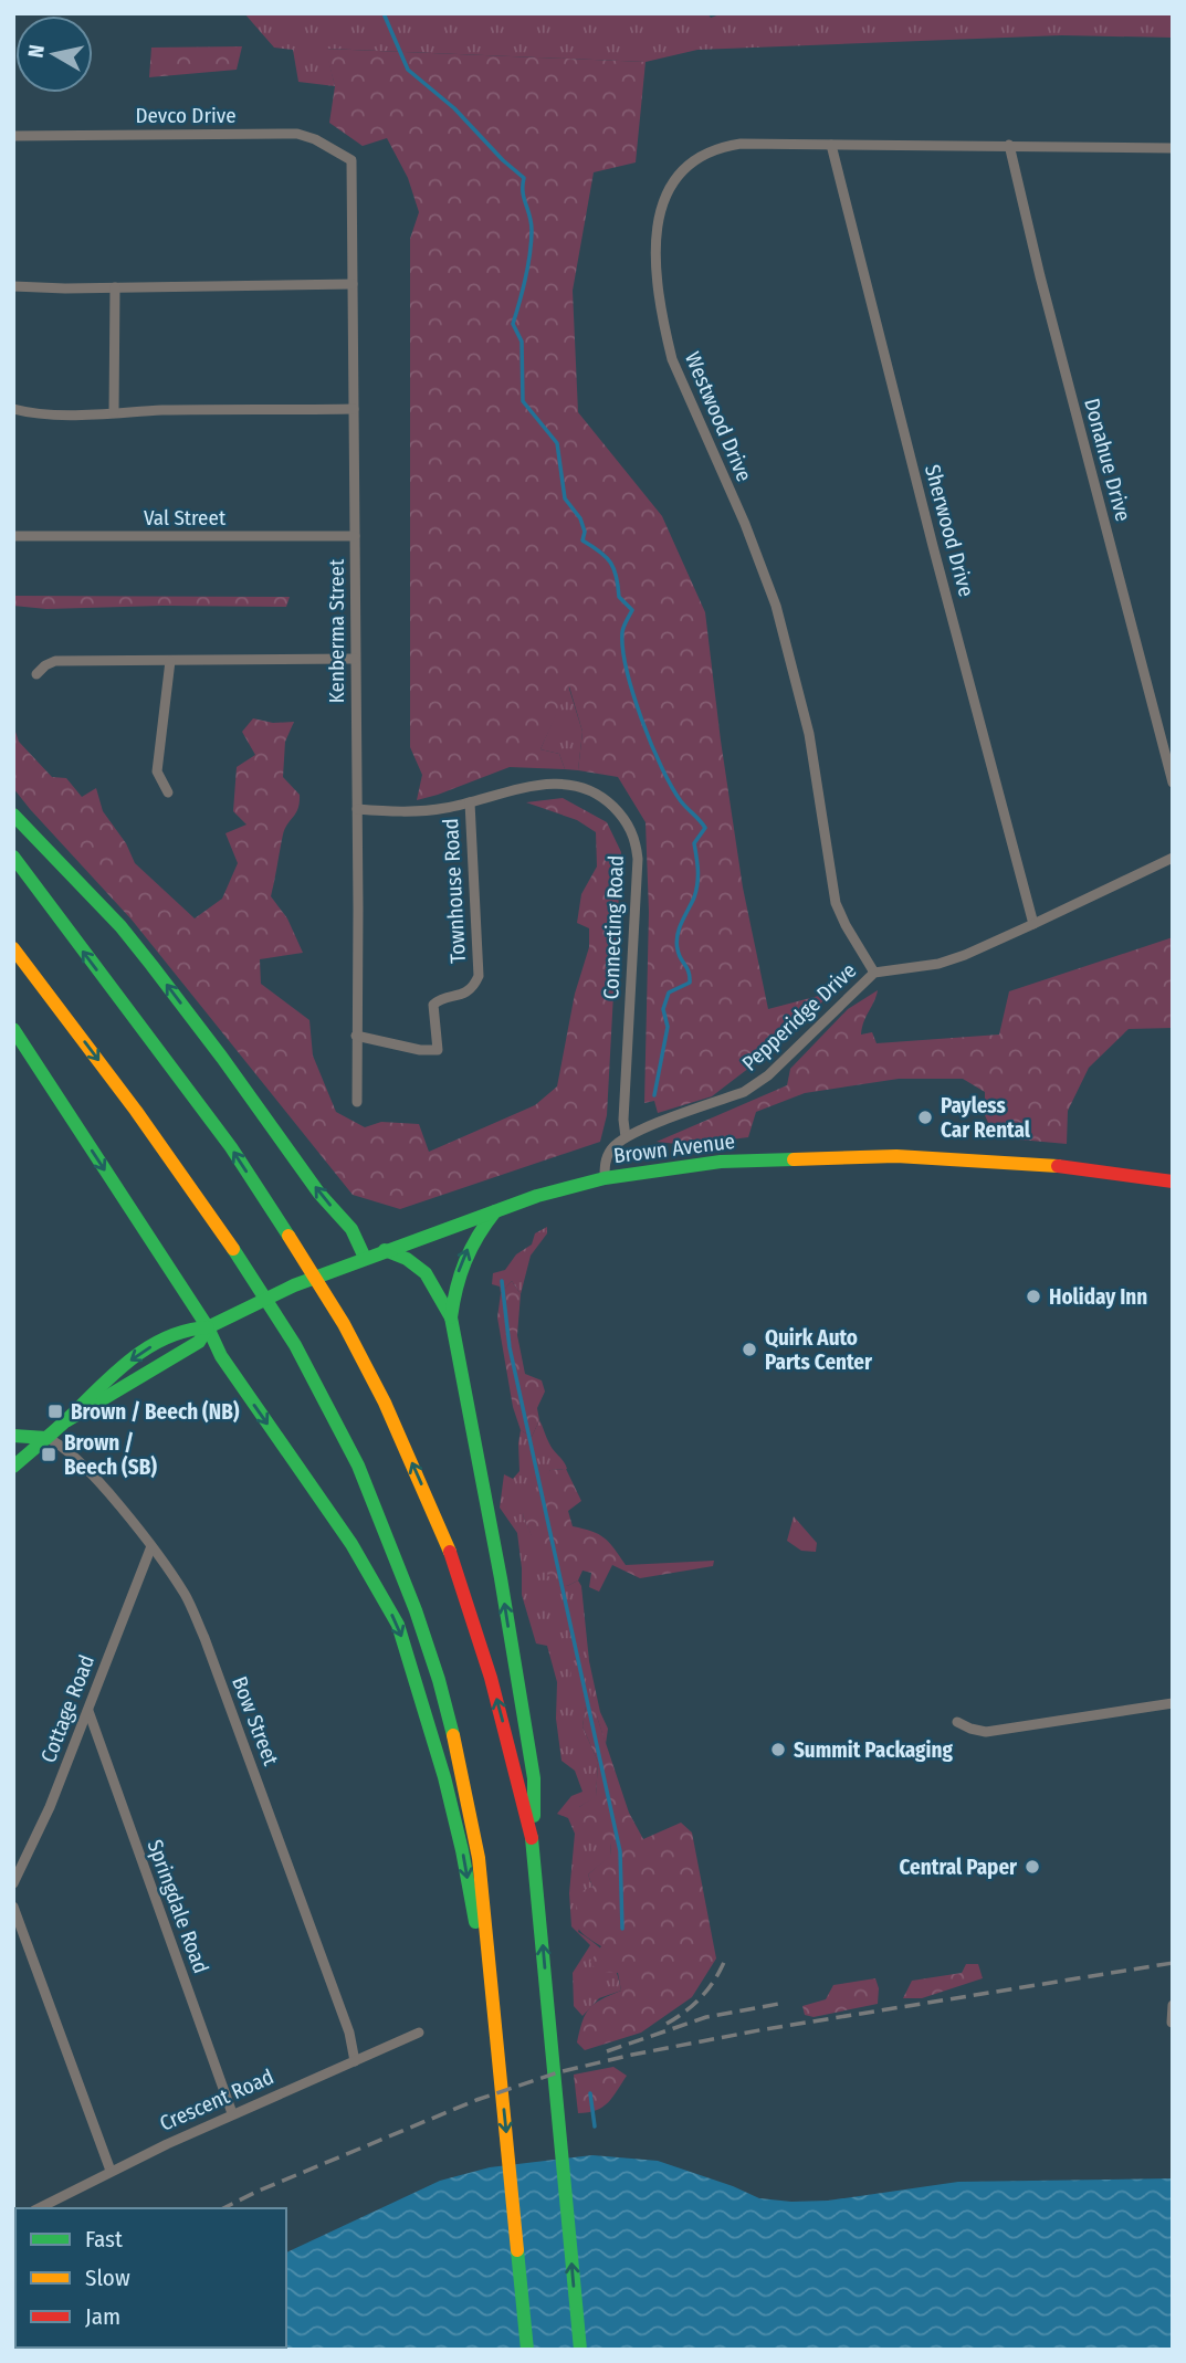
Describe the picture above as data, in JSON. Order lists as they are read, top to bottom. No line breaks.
{"streets":{"main road":["Brown Avenue"],"street":["Devco Drive","Westwood Drive","Donahue Drive","Val Street","Sherwood Drive","Kenberma Street","Townhouse Road","Connecting Road","Pepperidge Drive","Cottage Road","Bow Street","Springdale Road","Crescent Road"]},"crossings":[["Devco Drive","Kenberma Street"],["Westwood Drive","Donahue Drive"],["Westwood Drive","Sherwood Drive"],["Westwood Drive","Pepperidge Drive"],["Val Street","Kenberma Street"],["Sherwood Drive","Pepperidge Drive"],["Kenberma Street","Townhouse Road"],["Kenberma Street","Connecting Road"],["Townhouse Road","Connecting Road"],["Connecting Road","Pepperidge Drive"],["Brown Avenue","Bow Street"],["Cottage Road","Bow Street"],["Cottage Road","Springdale Road"],["Bow Street","Crescent Road"],["Springdale Road","Crescent Road"]],"places":{"other":["Payless Car Rental","Holiday Inn","Quirk Auto Parts Center","Summit Packaging","Central Paper"],"transit":["Brown / Beech (NB)","Brown / Beech (SB)"]},"legend":["Fast","Slow","Jam"],"north":"left"}
